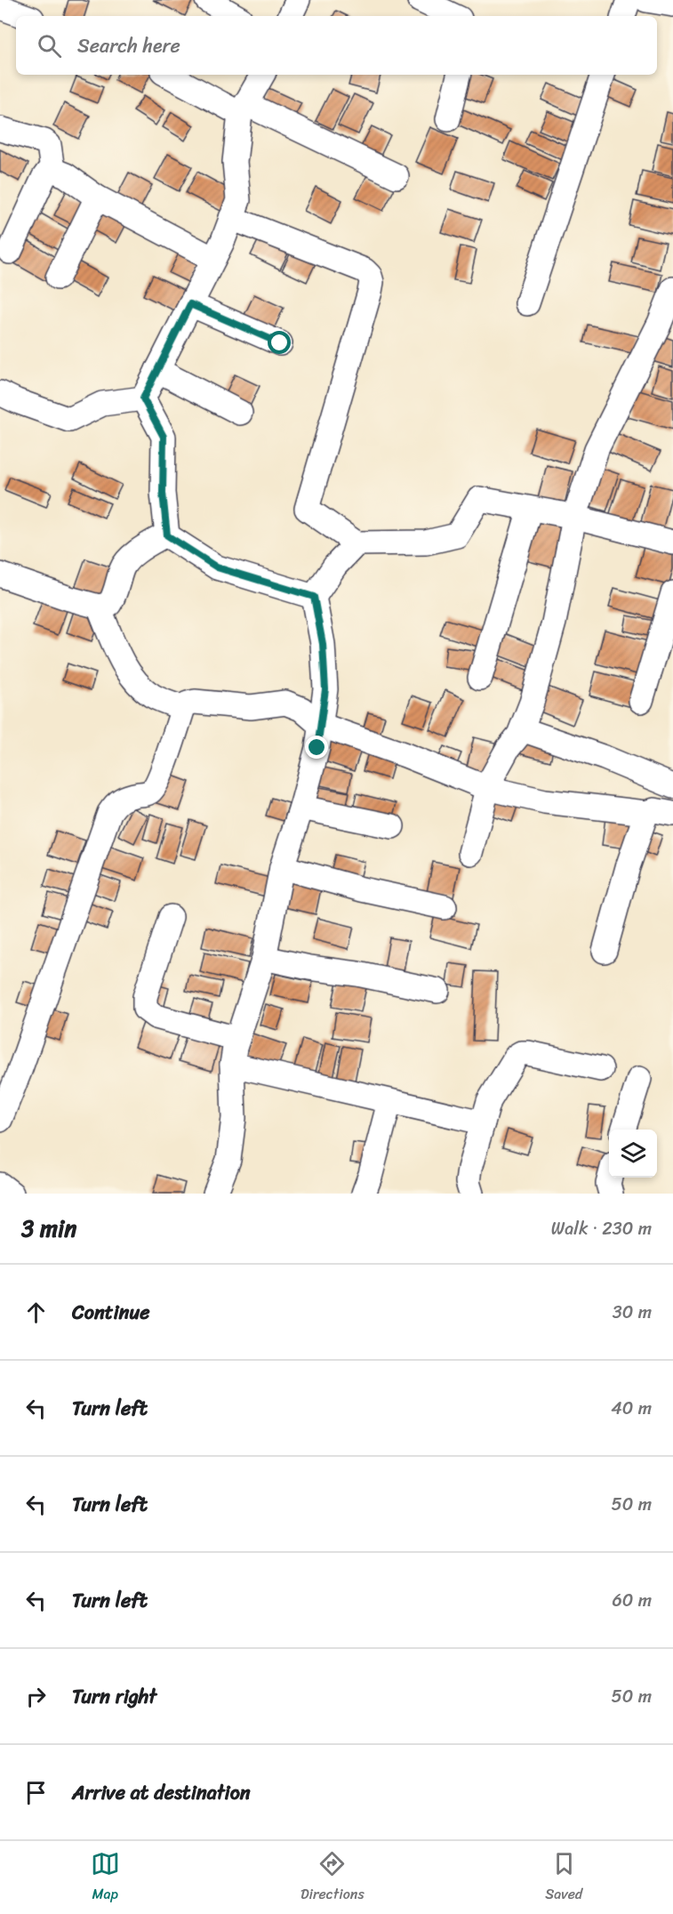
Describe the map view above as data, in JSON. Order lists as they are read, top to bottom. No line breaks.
{"page":{"search":"Search here","heading":["3 min","Walk · 230 m"],"list":[["Continue","30 m"],["Turn left","40 m"],["Turn left","50 m"],["Turn left","60 m"],["Turn right","50 m"],"Arrive at destination"],"nav":["Map","Directions","Saved"]}}
